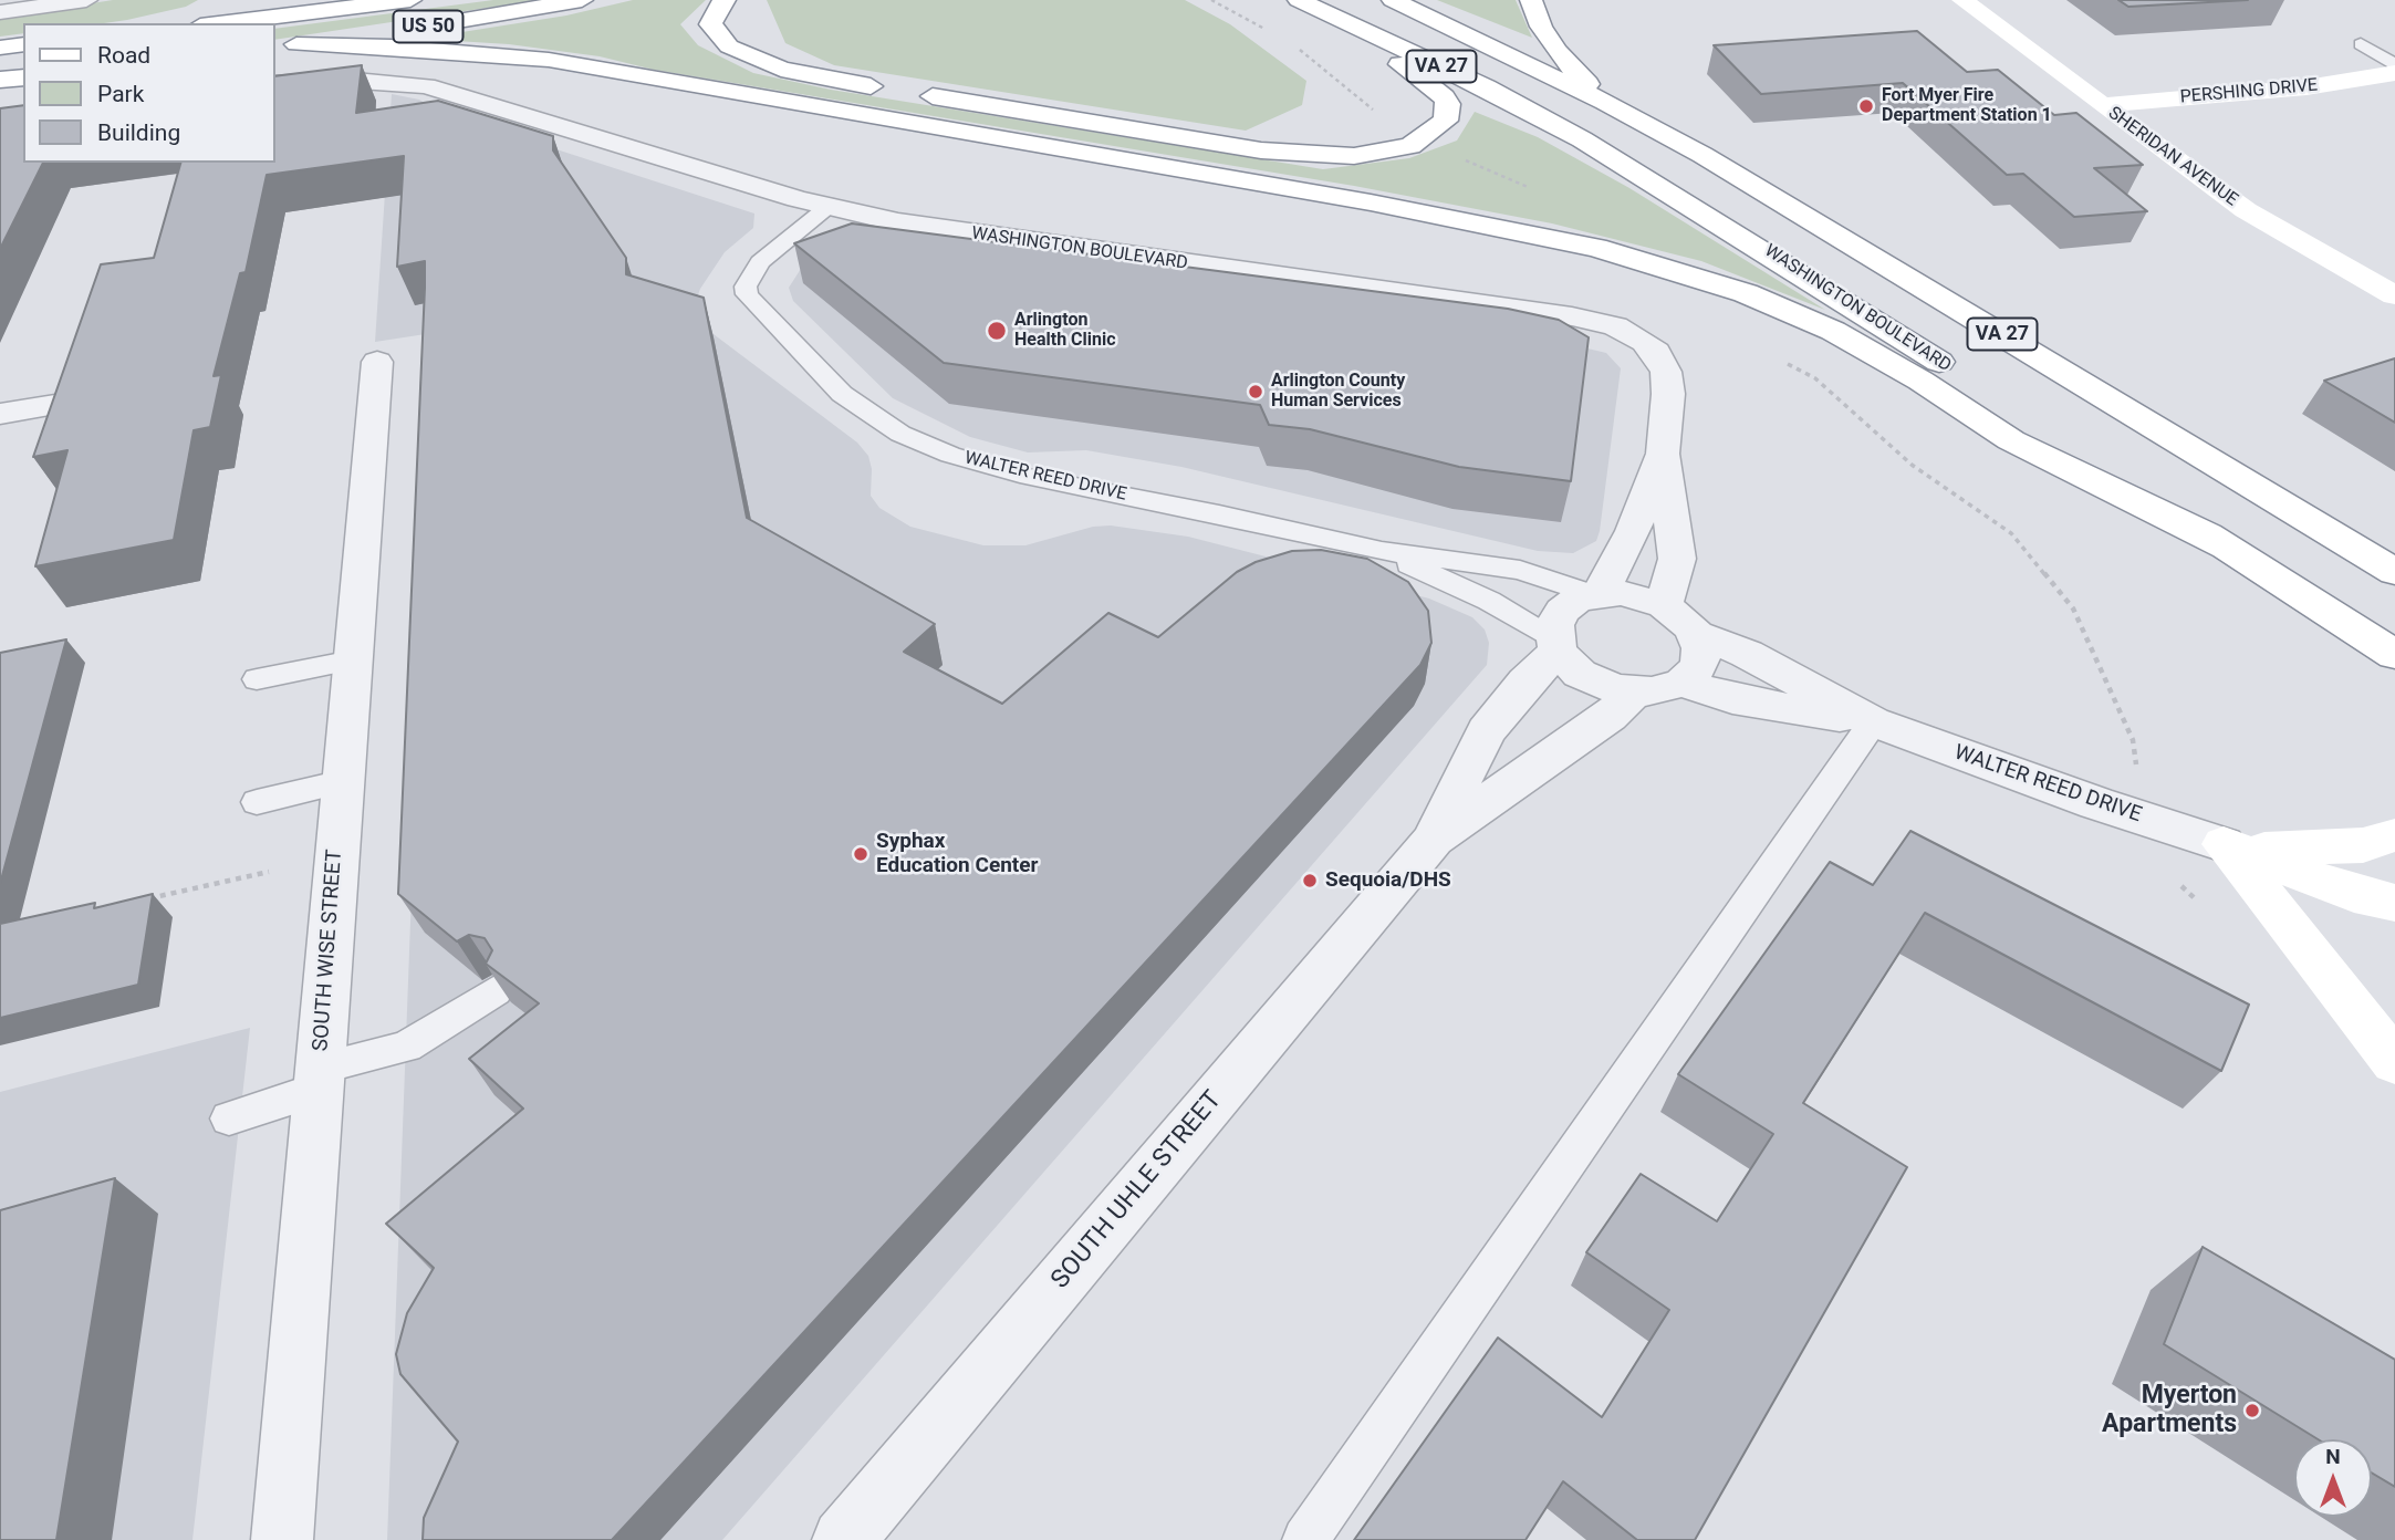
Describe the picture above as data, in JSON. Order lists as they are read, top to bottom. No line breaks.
{"streets":{"main road":["US 50","VA 27","PERSHING DRIVE","SHERIDAN AVENUE","WASHINGTON BOULEVARD","WALTER REED DRIVE"],"street":["SOUTH WISE STREET","SOUTH UHLE STREET"]},"crossings":[["PERSHING DRIVE","SHERIDAN AVENUE"],["WASHINGTON BOULEVARD","WALTER REED DRIVE"],["WALTER REED DRIVE","SOUTH UHLE STREET"]],"places":["Fort Myer Fire Department Station 1","Arlington Health Clinic","Arlington County Human Services","Syphax Education Center","Sequoia/DHS","Myerton Apartments"],"legend":["Road","Park","Building"],"north":"top"}
